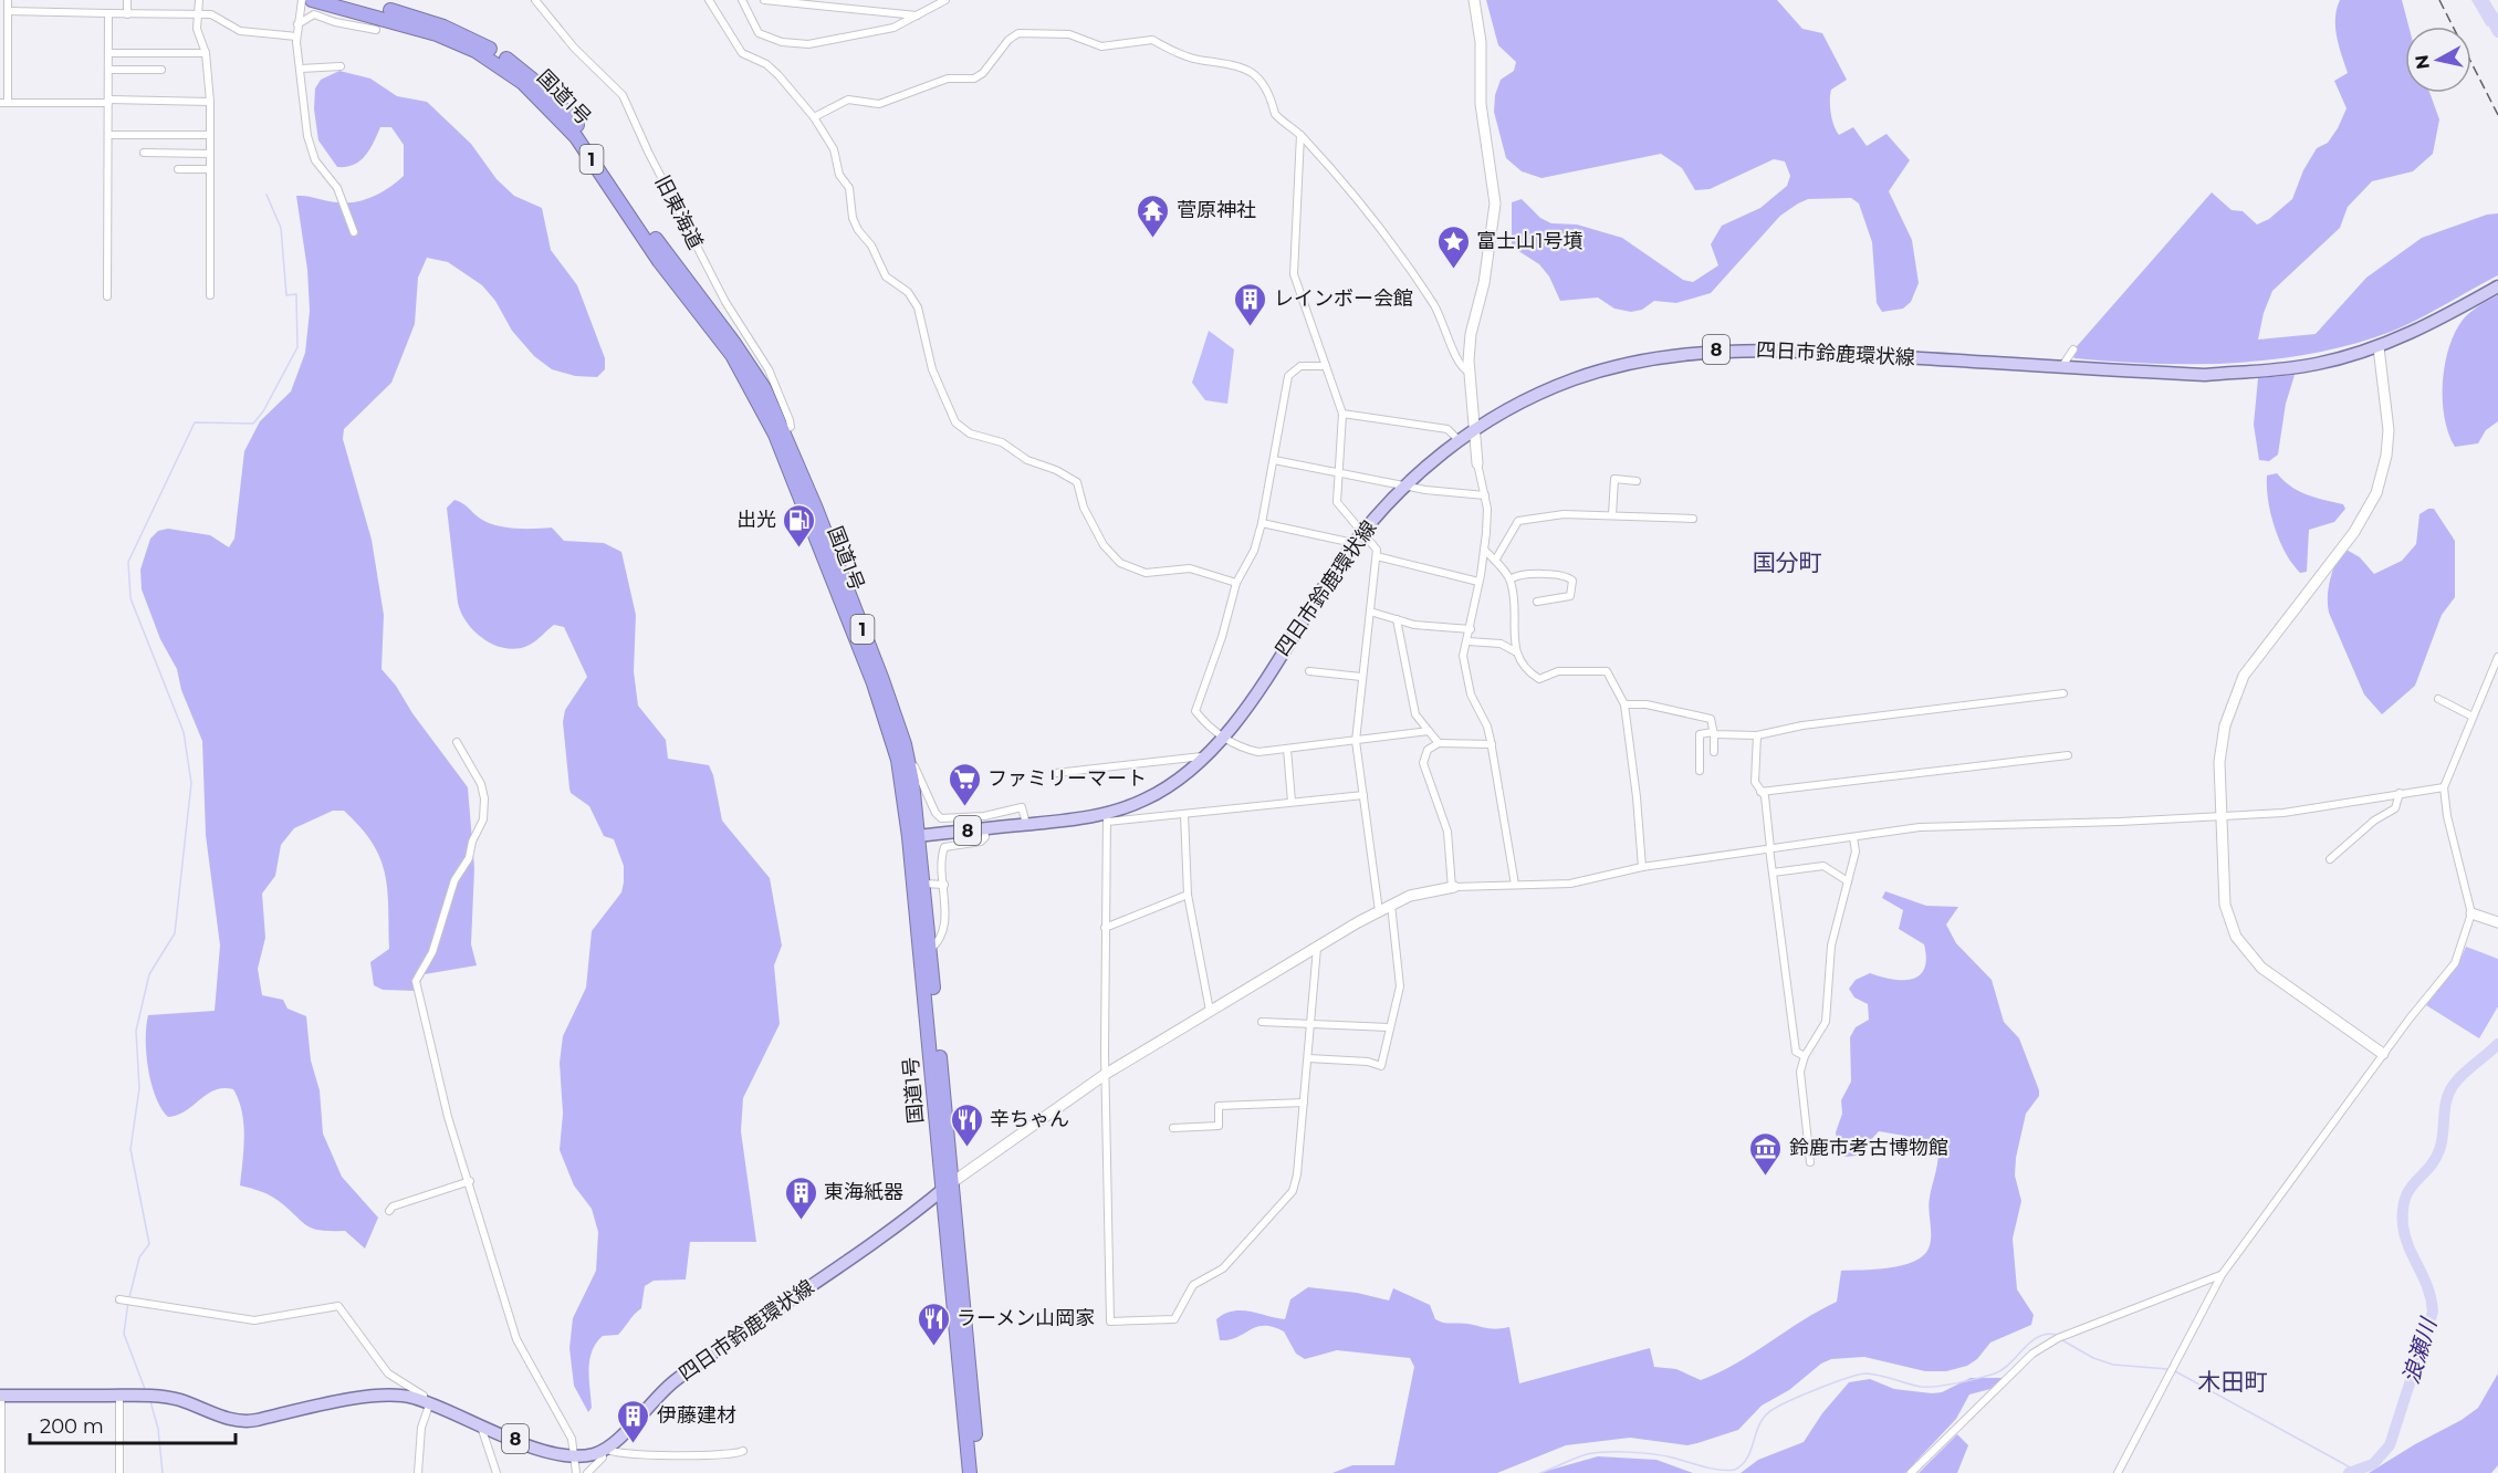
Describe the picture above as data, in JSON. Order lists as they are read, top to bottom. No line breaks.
{"streets":{"highway":["国道1号","1"],"main road":["8","四日市鈴鹿環状線"],"street":["旧東海道"]},"crossings":[["国道1号","旧東海道"],["国道1号","四日市鈴鹿環状線"],["8","四日市鈴鹿環状線"]],"districts":["国分町","木田町"],"water":["浪瀬川"],"places":{"temple":["菅原神社"],"place":["富士山1号墳"],"building":["レインボー会館","東海紙器","伊藤建材"],"fuel station":["出光"],"supermarket":["ファミリーマート"],"restaurant":["辛ちゃん","ラーメン山岡家"],"museum":["鈴鹿市考古博物館"]},"scale_bar":"200 m","north":"left"}
